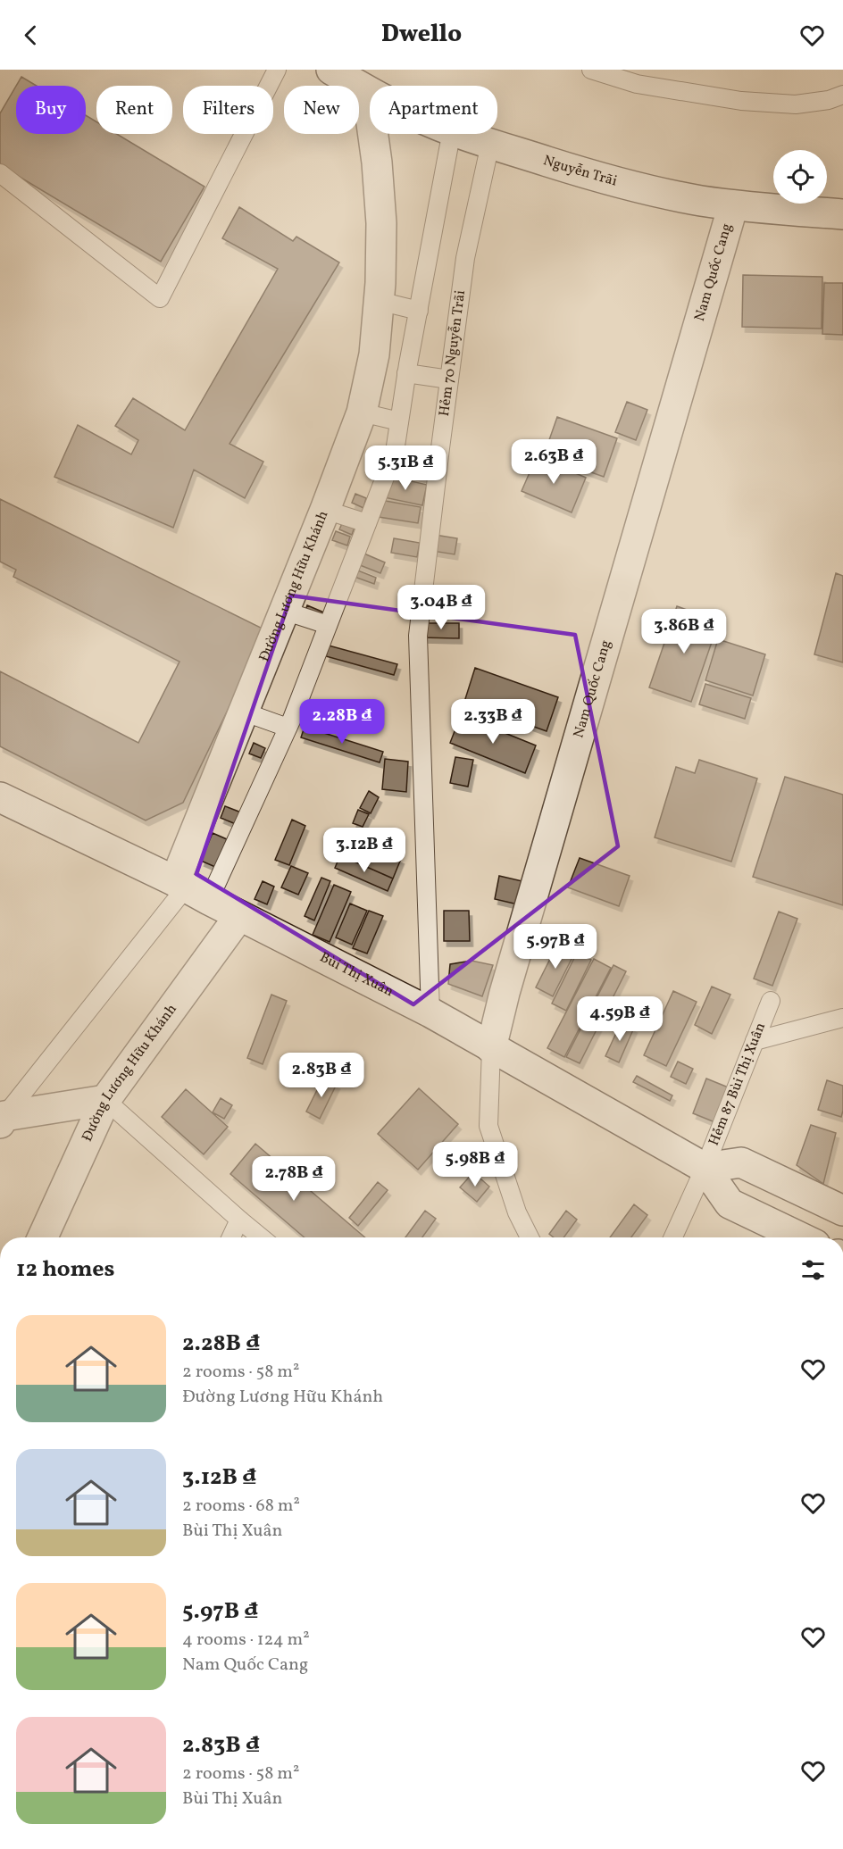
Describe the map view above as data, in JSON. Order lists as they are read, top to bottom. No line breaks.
{"streets":{"street":["Nguyễn Trãi","Nam Quốc Cang","Đường Lương Hữu Khánh","Bùi Thị Xuân"],"lane":["Hẻm 70 Nguyễn Trãi","Hẻm 87 Bùi Thị Xuân"]},"crossings":[["Nguyễn Trãi","Nam Quốc Cang"],["Nguyễn Trãi","Hẻm 70 Nguyễn Trãi"],["Nguyễn Trãi","Đường Lương Hữu Khánh"],["Nam Quốc Cang","Bùi Thị Xuân"],["Hẻm 70 Nguyễn Trãi","Bùi Thị Xuân"],["Đường Lương Hữu Khánh","Bùi Thị Xuân"],["Bùi Thị Xuân","Hẻm 87 Bùi Thị Xuân"]],"page":{"header":"Dwello","chip":["Buy","Rent","Filters","New","Apartment"],"price":["2.63B ₫","5.31B ₫","3.04B ₫","3.86B ₫","2.28B ₫","2.33B ₫","3.12B ₫","5.97B ₫","4.59B ₫","2.83B ₫","5.98B ₫","2.78B ₫"],"heading":"12 homes","list":[{"name":"2.28B ₫","note":"2 rooms · 58 m² · Đường Lương Hữu Khánh"},{"name":"3.12B ₫","note":"2 rooms · 68 m² · Bùi Thị Xuân"},{"name":"5.97B ₫","note":"4 rooms · 124 m² · Nam Quốc Cang"},{"name":"2.83B ₫","note":"2 rooms · 58 m² · Bùi Thị Xuân"}]}}
